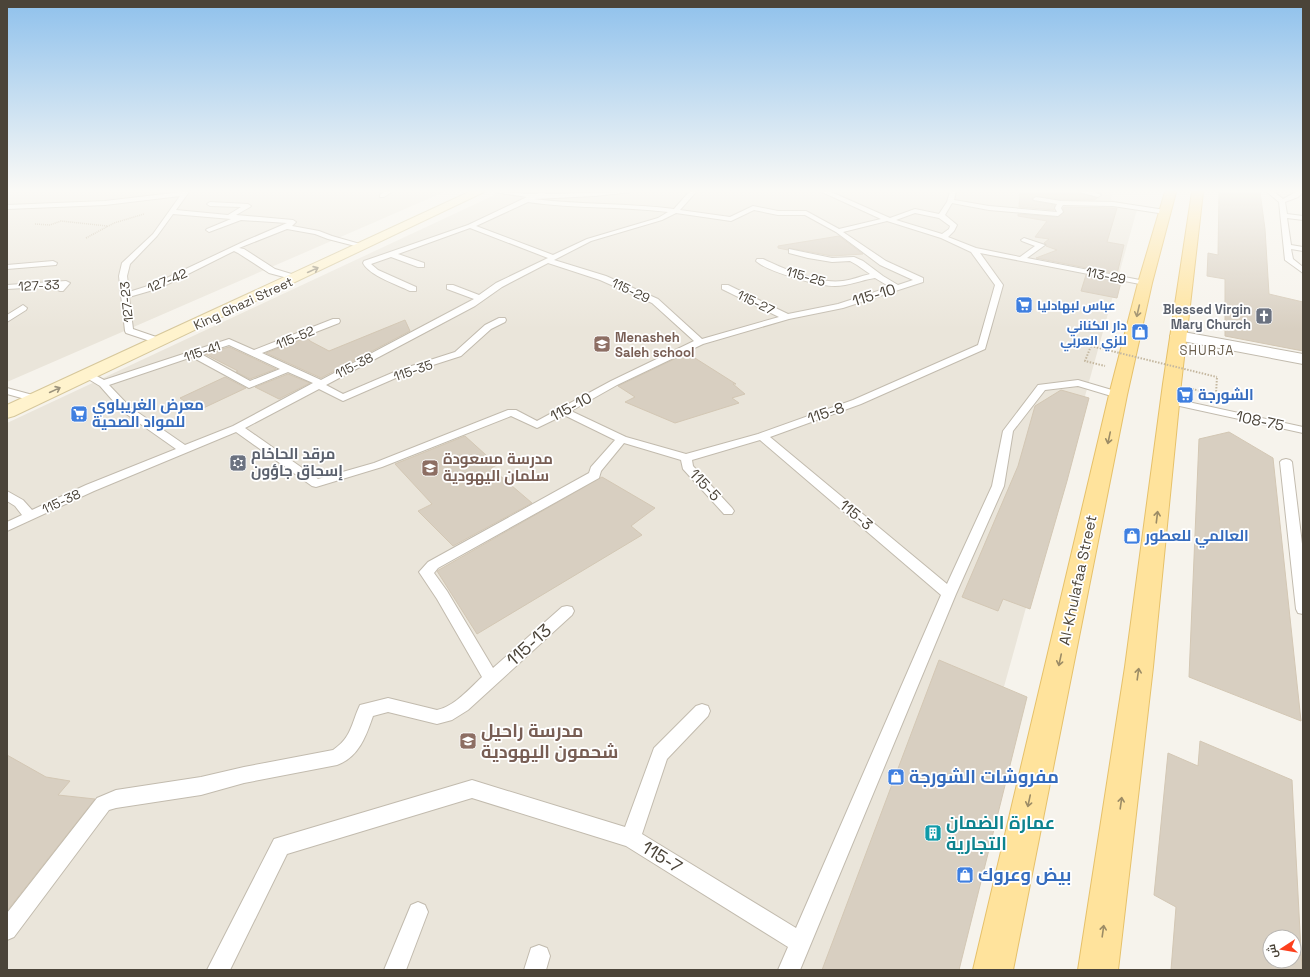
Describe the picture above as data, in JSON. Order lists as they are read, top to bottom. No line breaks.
{"streets":{"main road":["Al-Khulafaa Street"],"street":["King Ghazi Street"],"lane":["113-29","115-25","127-42","127-33","115-29","115-10","127-23","115-27","115-52","115-41","115-38","115-35","115-8","108-75","115-5","115-3","115-13","115-7"]},"crossings":[["113-29","115-8"],["113-29","Al-Khulafaa Street"],["127-42","127-23"],["115-29","115-10"],["115-29","115-38"],["115-10","115-27"],["115-10","115-38"],["127-23","King Ghazi Street"],["115-52","115-41"],["115-41","115-38"],["115-41","115-35"],["115-38","115-35"],["115-8","115-5"],["115-8","115-3"]],"districts":["SHURJA"],"places":{"supermarket":["عباس لبهادليا","الشورجة","معرض الغريباوي للمواد الصحية"],"church":["Blessed Virgin Mary Church"],"shop":["دار الكناني للزي العربي","العالمي للعطور","مفروشات الشورجة","بيض وعروك"],"school or university":["Menasheh Saleh school","مدرسة مسعودة سلمان اليهودية","مدرسة راحيل شحمون اليهودية"],"synagogue":["مرقد الحاخام إسحاق جاؤون"],"building":["عمارة الضمان التجارية"]},"north":"left"}
